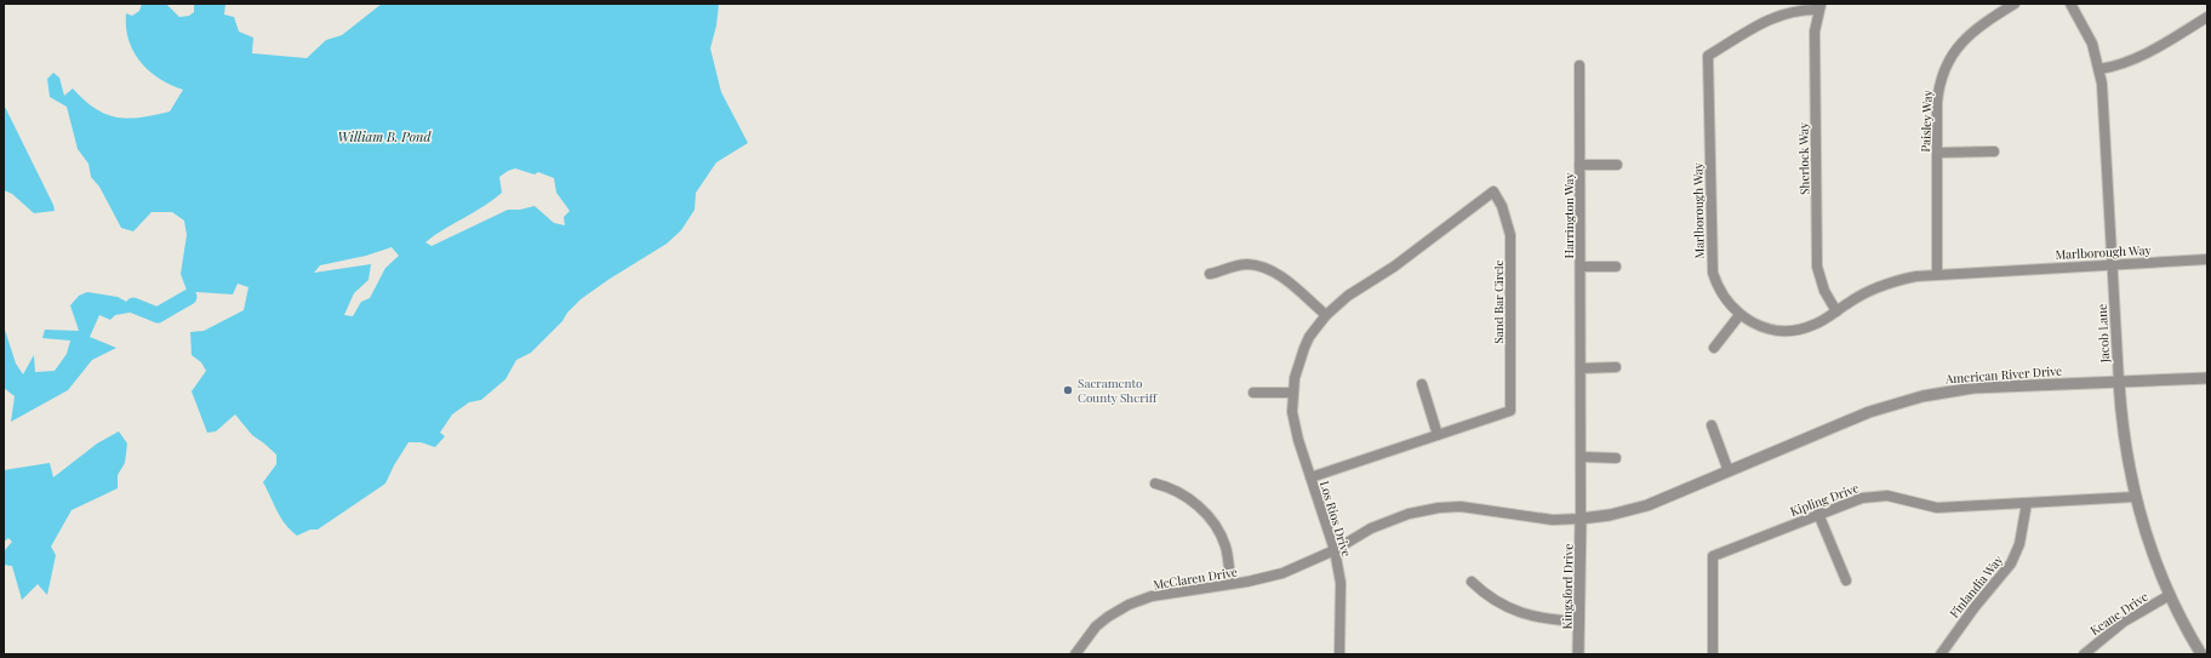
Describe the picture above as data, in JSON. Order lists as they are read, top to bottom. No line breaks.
{"streets":{"street":["Paisley Way","Sherlock Way","Marlborough Way","Harrington Way","Sand Bar Circle","Jacob Lane","American River Drive","Kipling Drive","Los Rios Drive","McClaren Drive","Kingsford Drive","Finlandia Way","Keane Drive"]},"crossings":[["Paisley Way","Marlborough Way"],["Sherlock Way","Marlborough Way"],["Marlborough Way","Jacob Lane"],["Harrington Way","American River Drive"],["Harrington Way","Kingsford Drive"],["Sand Bar Circle","Los Rios Drive"],["Jacob Lane","American River Drive"],["Jacob Lane","Kipling Drive"],["Jacob Lane","Keane Drive"],["American River Drive","Los Rios Drive"],["American River Drive","McClaren Drive"],["American River Drive","Kingsford Drive"],["Kipling Drive","Finlandia Way"],["Los Rios Drive","McClaren Drive"]],"water":["William B. Pond"],"places":["Sacramento County Sheriff"]}
